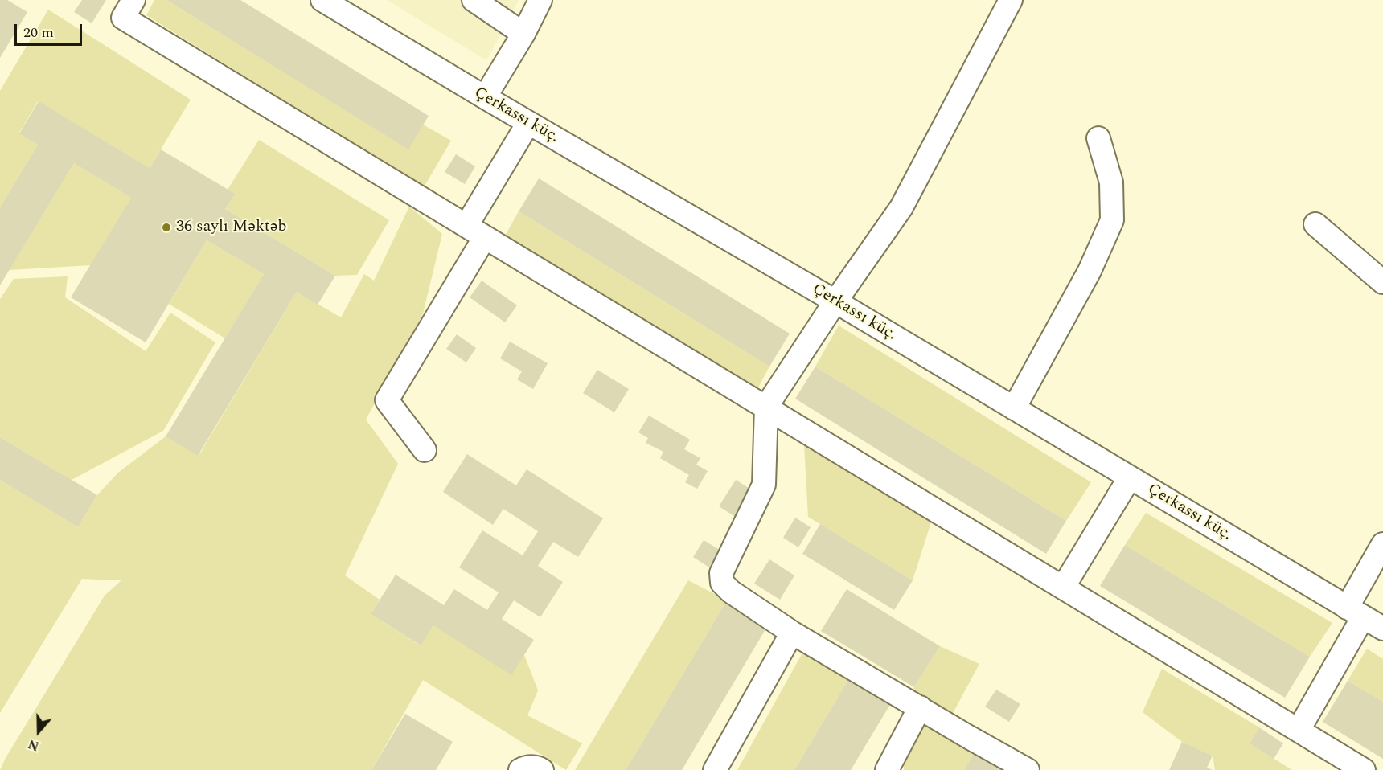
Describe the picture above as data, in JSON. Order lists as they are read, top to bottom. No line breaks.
{"streets":{"street":["Çerkassı küç."]},"places":["36 saylı Məktəb"],"scale_bar":"20 m","north":"bottom"}
